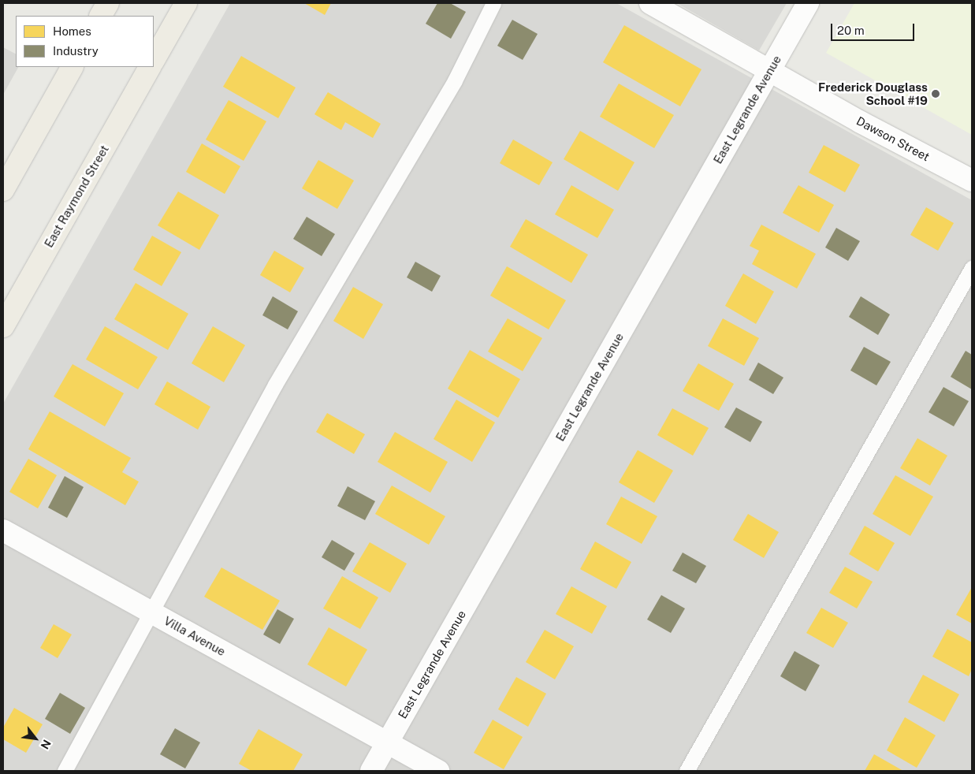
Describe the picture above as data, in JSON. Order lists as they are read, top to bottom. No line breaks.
{"streets":{"main road":["East Raymond Street"],"street":["East Legrande Avenue","Dawson Street","Villa Avenue"]},"crossings":[["East Legrande Avenue","Dawson Street"],["East Legrande Avenue","Villa Avenue"]],"places":["Frederick Douglass School #19"],"legend":["Homes","Industry"],"scale_bar":"20 m","north":"bottom right"}
